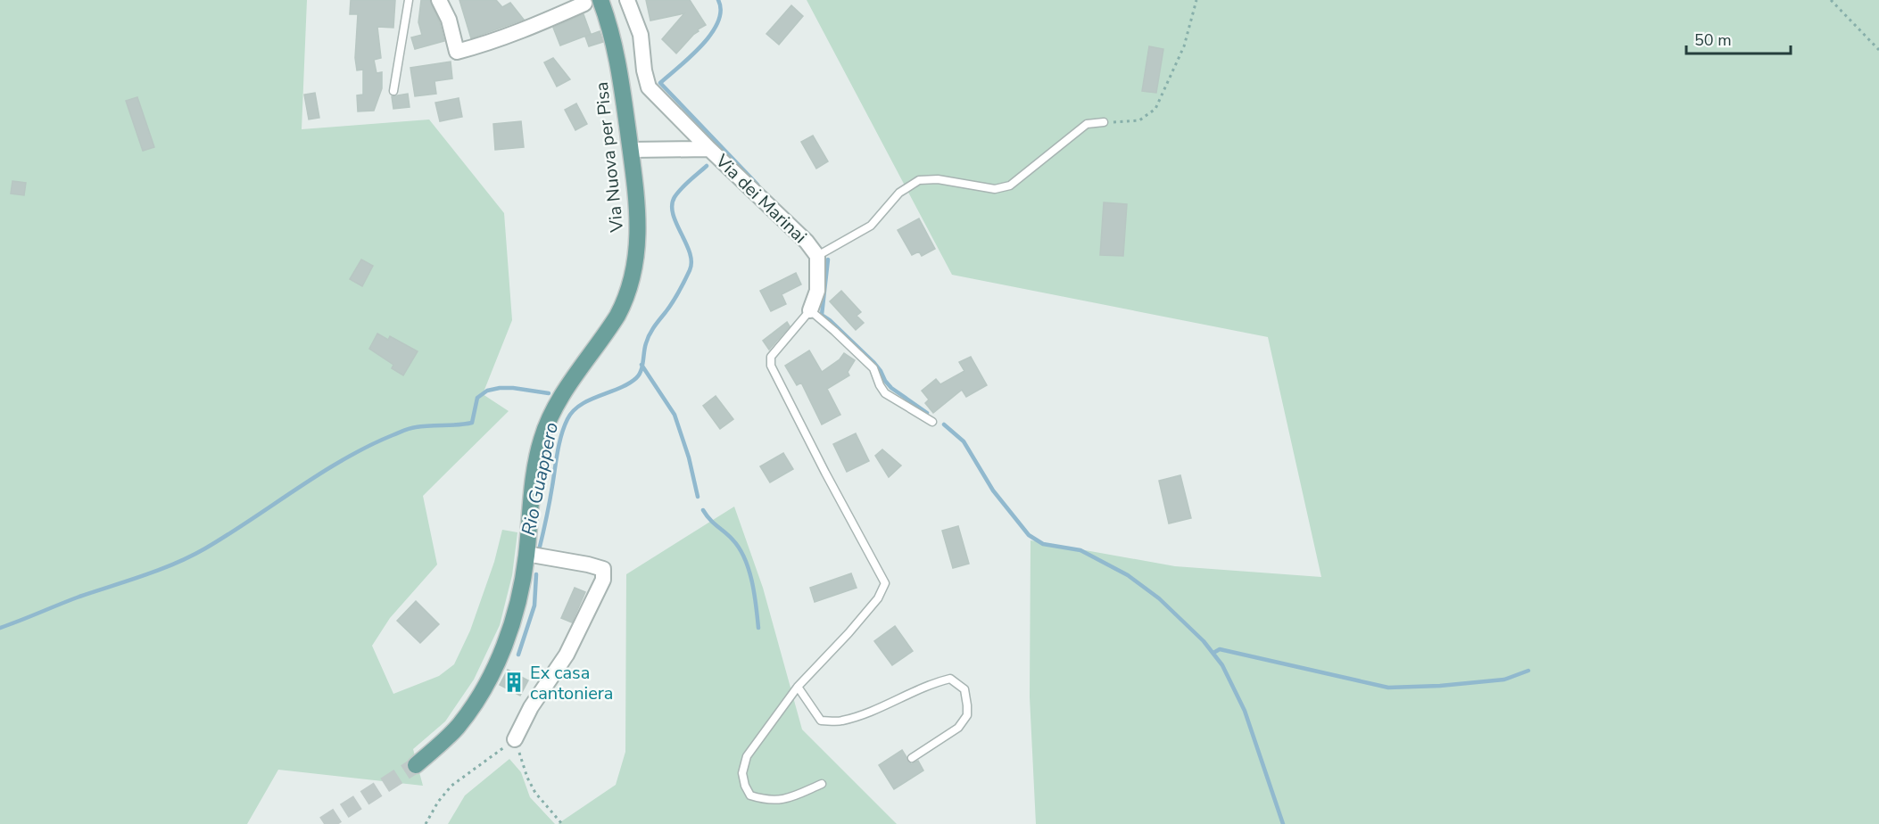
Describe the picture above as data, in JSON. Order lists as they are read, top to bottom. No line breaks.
{"streets":{"main road":["Via Nuova per Pisa"],"street":["Via dei Marinai"]},"crossings":[["Via Nuova per Pisa","Via dei Marinai"]],"water":["Rio Guappero"],"places":{"building":["Ex casa cantoniera"]},"scale_bar":"50 m"}
